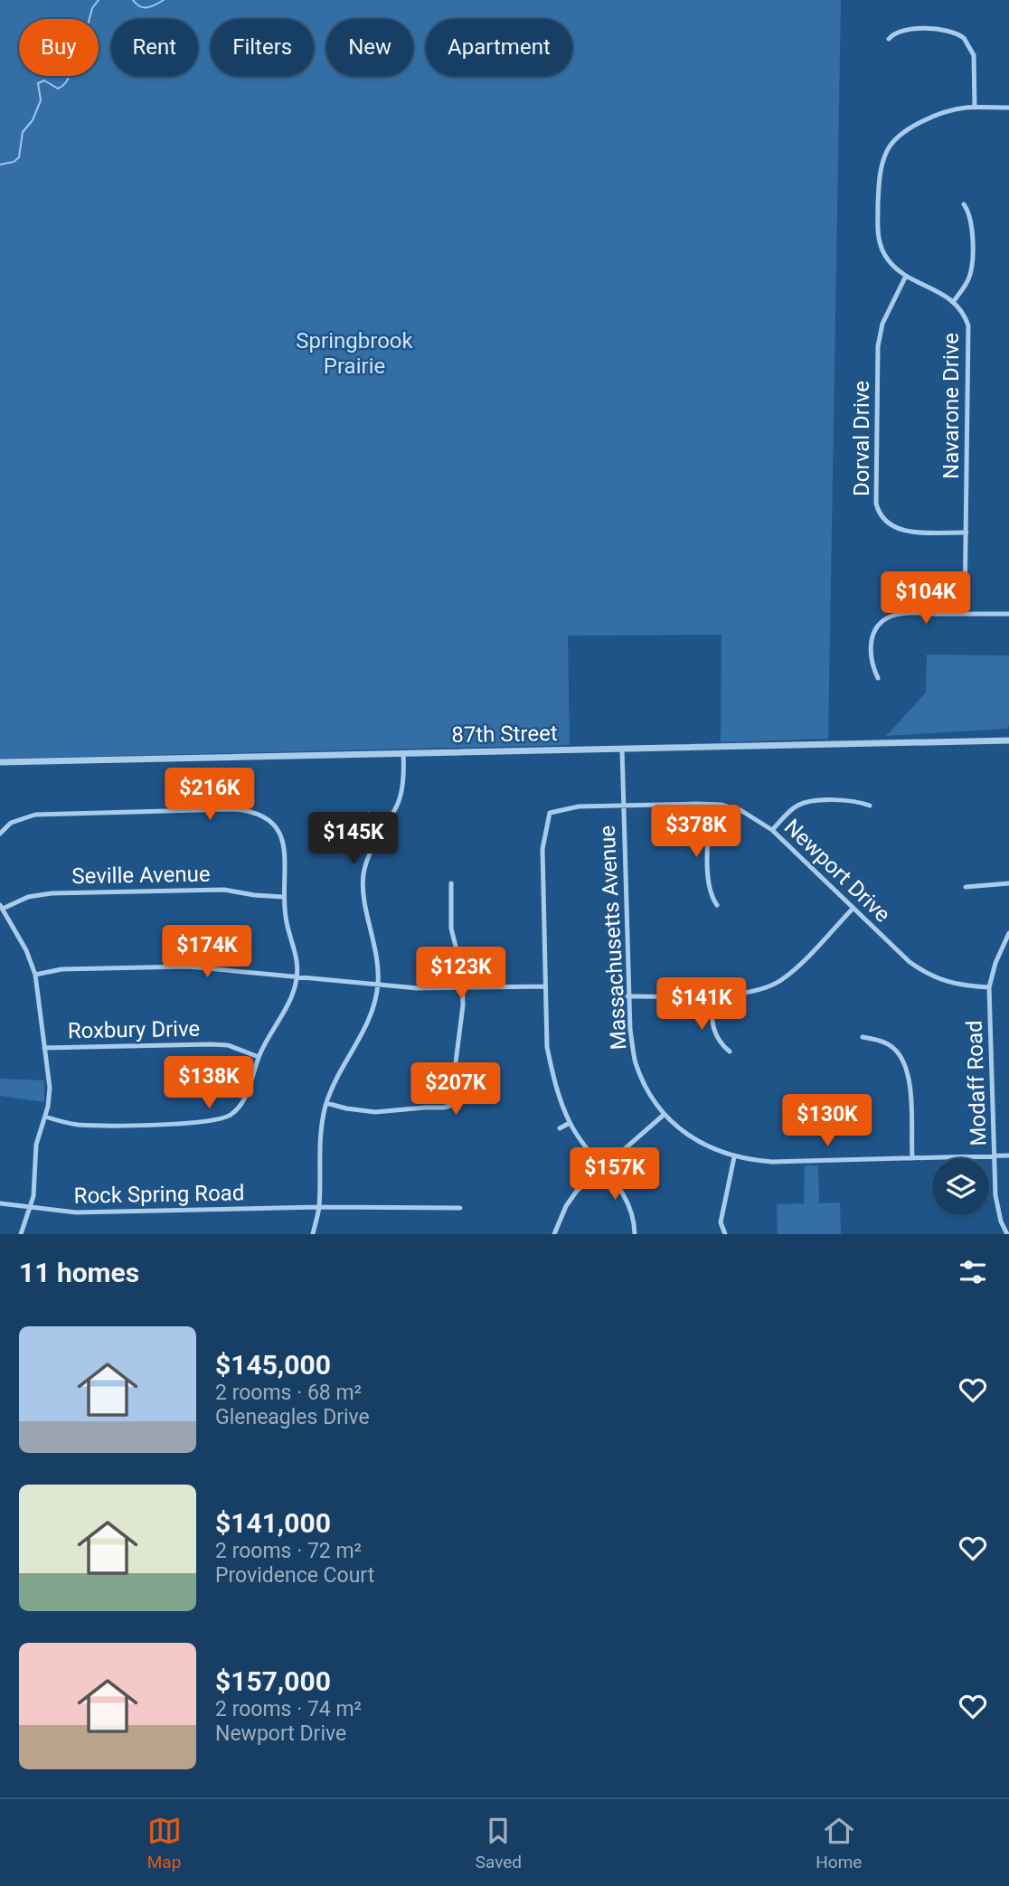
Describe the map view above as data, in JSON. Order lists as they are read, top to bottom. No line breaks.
{"streets":{"street":["Navarone Drive","Dorval Drive","87th Street","Newport Drive","Seville Avenue","Massachusetts Avenue","Roxbury Drive","Modaff Road","Rock Spring Road"]},"crossings":[["Navarone Drive","Dorval Drive"],["87th Street","Massachusetts Avenue"],["Newport Drive","Massachusetts Avenue"],["Newport Drive","Modaff Road"],["Massachusetts Avenue","Modaff Road"]],"parks":["Springbrook Prairie"],"page":{"chip":["Buy","Rent","Filters","New","Apartment"],"price":["$104K","$216K","$378K","$145K","$174K","$123K","$141K","$138K","$207K","$130K","$157K"],"heading":"11 homes","list":[{"name":"$145,000","note":"2 rooms · 68 m² · Gleneagles Drive"},{"name":"$141,000","note":"2 rooms · 72 m² · Providence Court"},{"name":"$157,000","note":"2 rooms · 74 m² · Newport Drive"}],"tabs":["Map","Saved","Home"]}}
